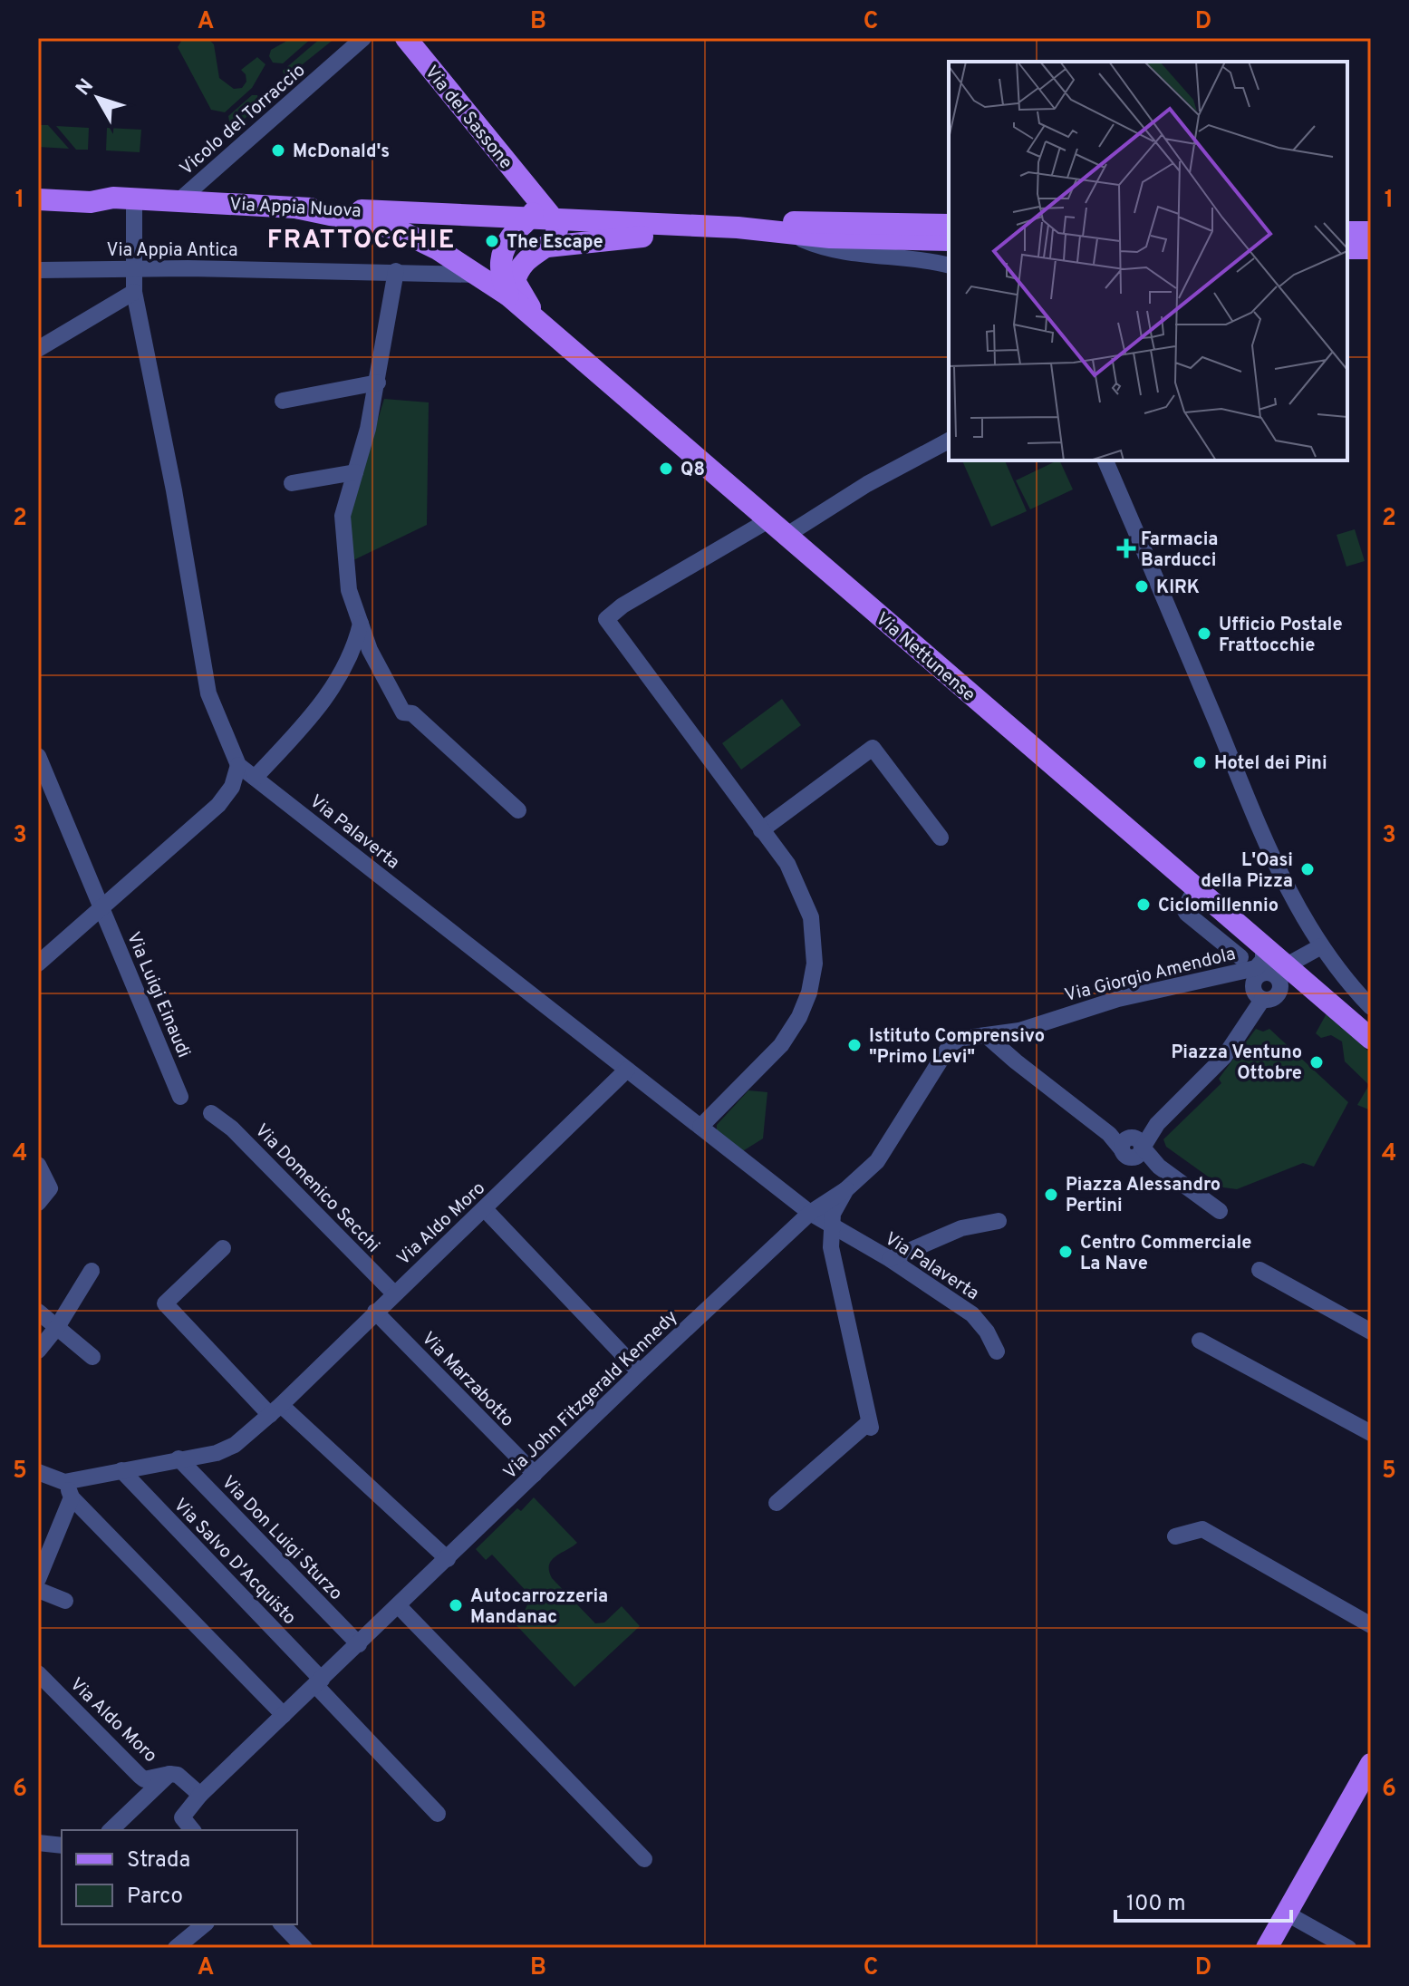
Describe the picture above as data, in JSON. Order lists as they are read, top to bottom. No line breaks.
{"streets":{"main road":["Via del Sassone","Via Appia Nuova","Via Nettunense"],"street":["Vicolo del Torraccio","Via Appia Antica","Via Palaverta","Via Giorgio Amendola","Via Luigi Einaudi","Via Domenico Secchi","Via Aldo Moro","Via Marzabotto","Via John Fitzgerald Kennedy","Via Don Luigi Sturzo","Via Salvo D'Acquisto"]},"crossings":[["Via del Sassone","Via Appia Nuova"],["Vicolo del Torraccio","Via Appia Nuova"],["Via Appia Nuova","Via Palaverta"],["Via Appia Antica","Via Nettunense"],["Via Appia Antica","Via Palaverta"],["Via Nettunense","Via Giorgio Amendola"],["Via Palaverta","Via Giorgio Amendola"],["Via Palaverta","Via Aldo Moro"],["Via Palaverta","Via John Fitzgerald Kennedy"],["Via Giorgio Amendola","Via John Fitzgerald Kennedy"],["Via Domenico Secchi","Via Aldo Moro"],["Via Aldo Moro","Via Marzabotto"],["Via Aldo Moro","Via Don Luigi Sturzo"],["Via Aldo Moro","Via Salvo D'Acquisto"],["Via Marzabotto","Via John Fitzgerald Kennedy"],["Via John Fitzgerald Kennedy","Via Don Luigi Sturzo"],["Via John Fitzgerald Kennedy","Via Salvo D'Acquisto"]],"districts":["FRATTOCCHIE"],"places":{"other":["McDonald's","The Escape","Q8","KIRK","Ufficio Postale Frattocchie","Hotel dei Pini","L'Oasi della Pizza","Ciclomillennio","Istituto Comprensivo \"Primo Levi\"","Piazza Ventuno Ottobre","Piazza Alessandro Pertini","Centro Commerciale La Nave","Autocarrozzeria Mandanac"],"health":["Farmacia Barducci"]},"legend":["Strada","Parco"],"scale_bar":"100 m","north":"top left","grid":{"columns":["A","B","C","D"],"rows":["1","2","3","4","5","6"]}}
